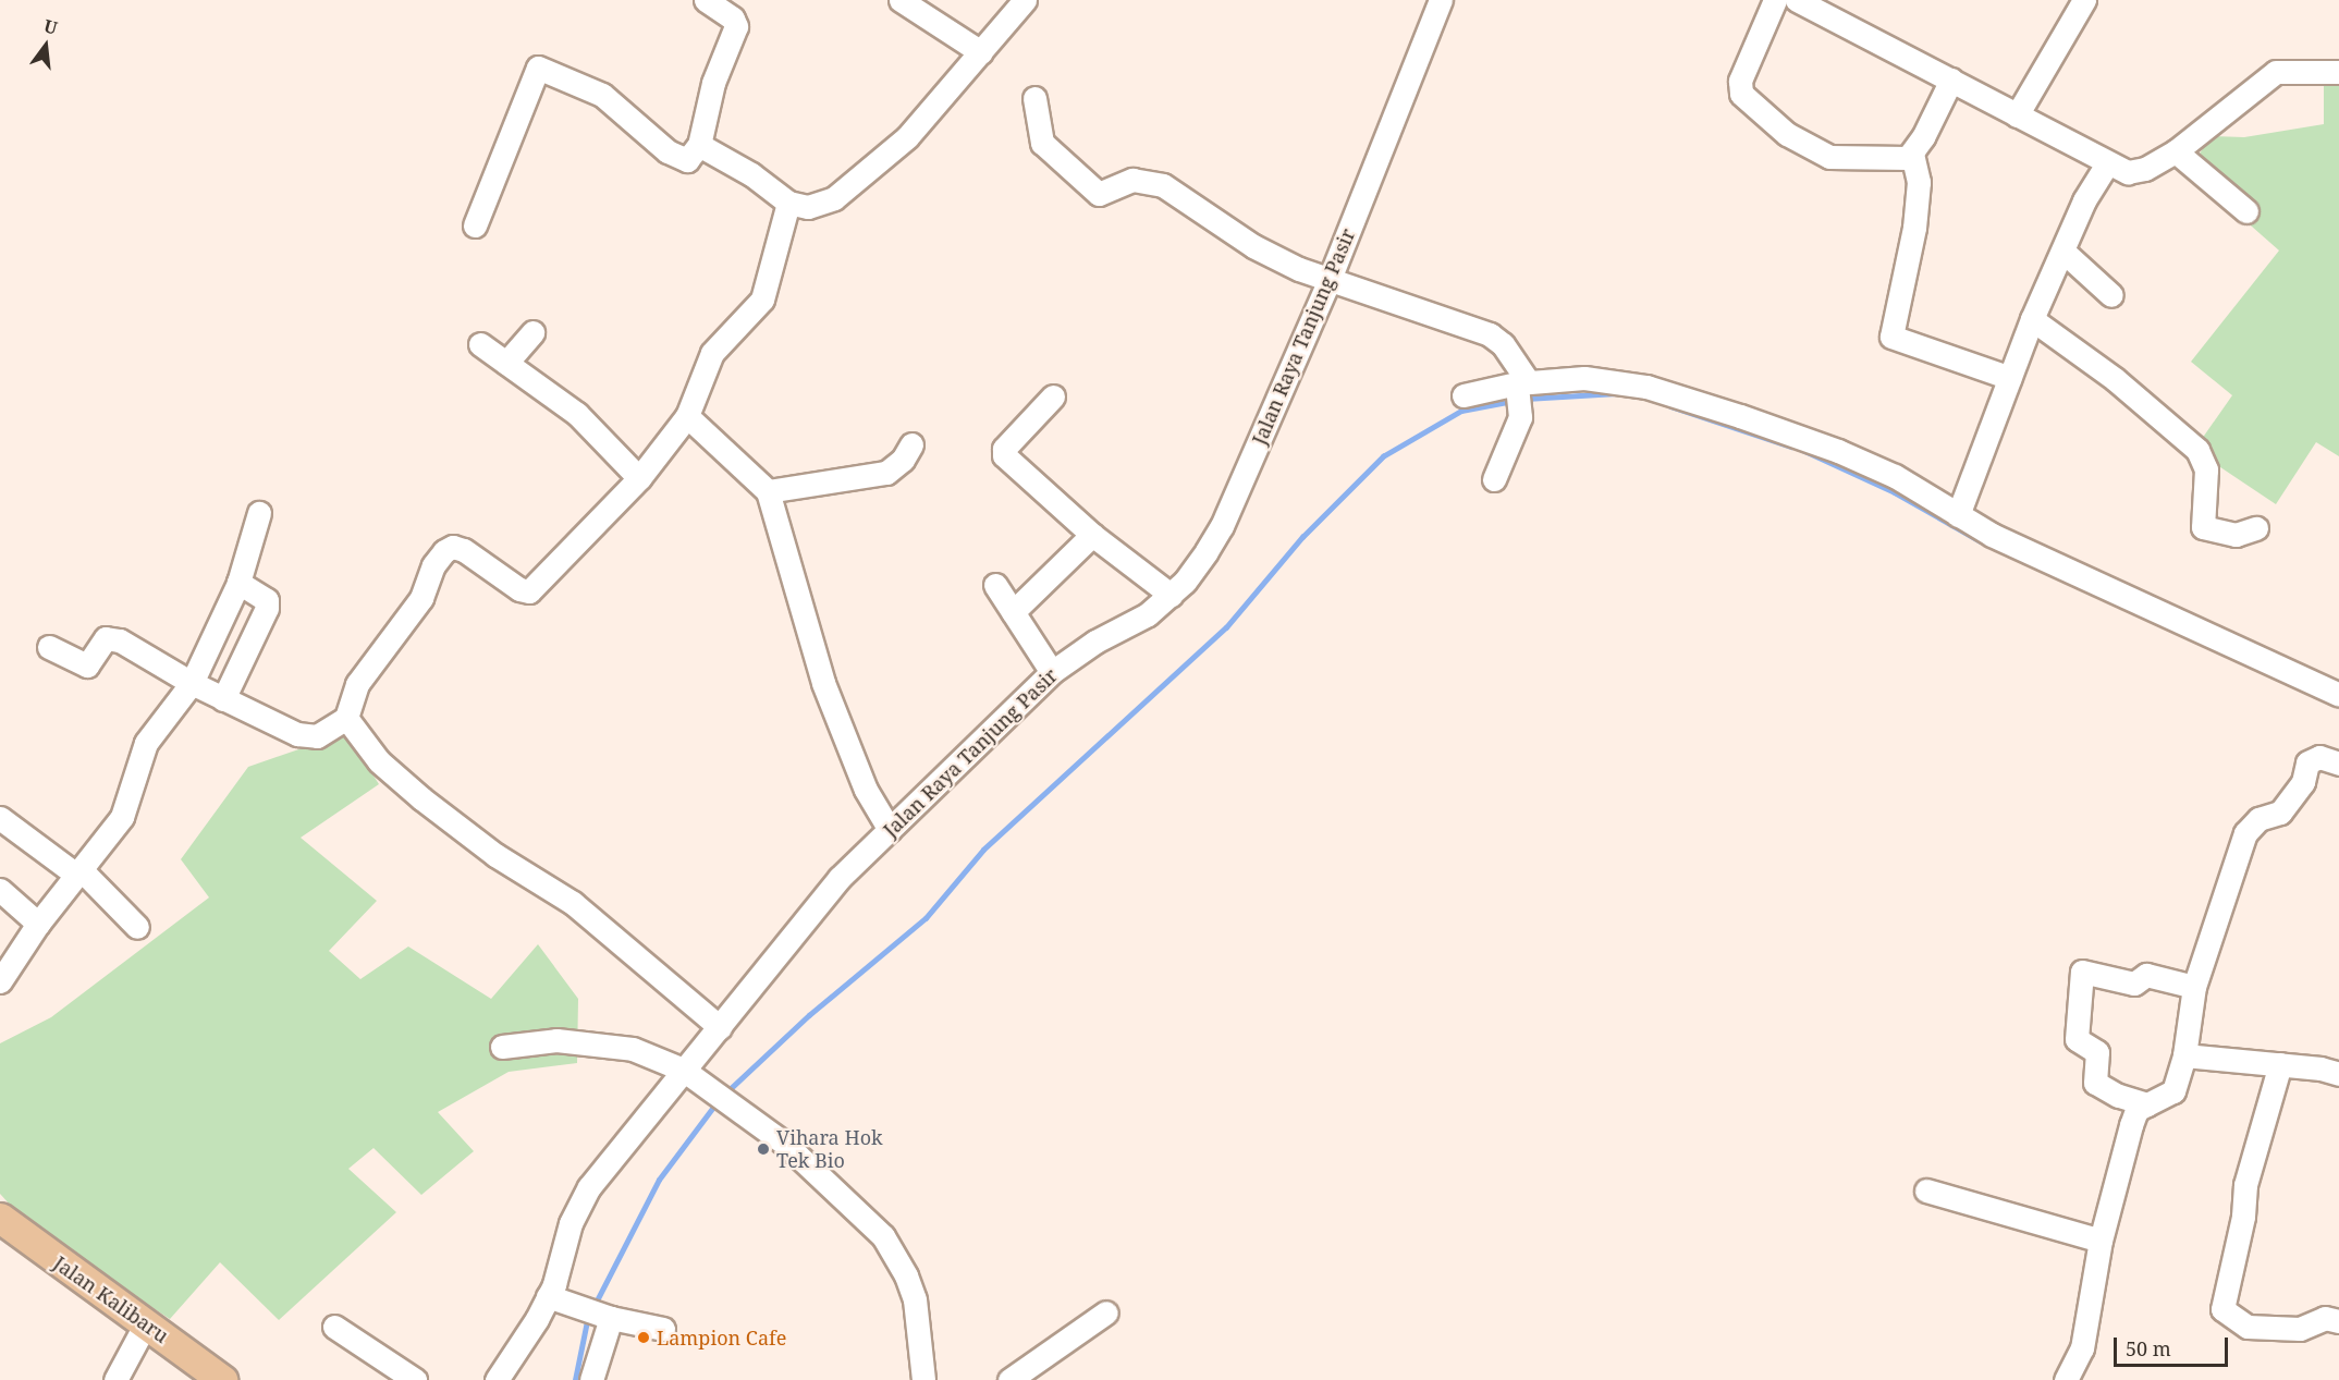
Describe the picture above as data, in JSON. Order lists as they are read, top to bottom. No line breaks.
{"streets":{"main road":["Jalan Kalibaru"],"street":["Jalan Raya Tanjung Pasir"]},"places":["Vihara Hok Tek Bio","Lampion Cafe"],"scale_bar":"50 m","north":"top"}
